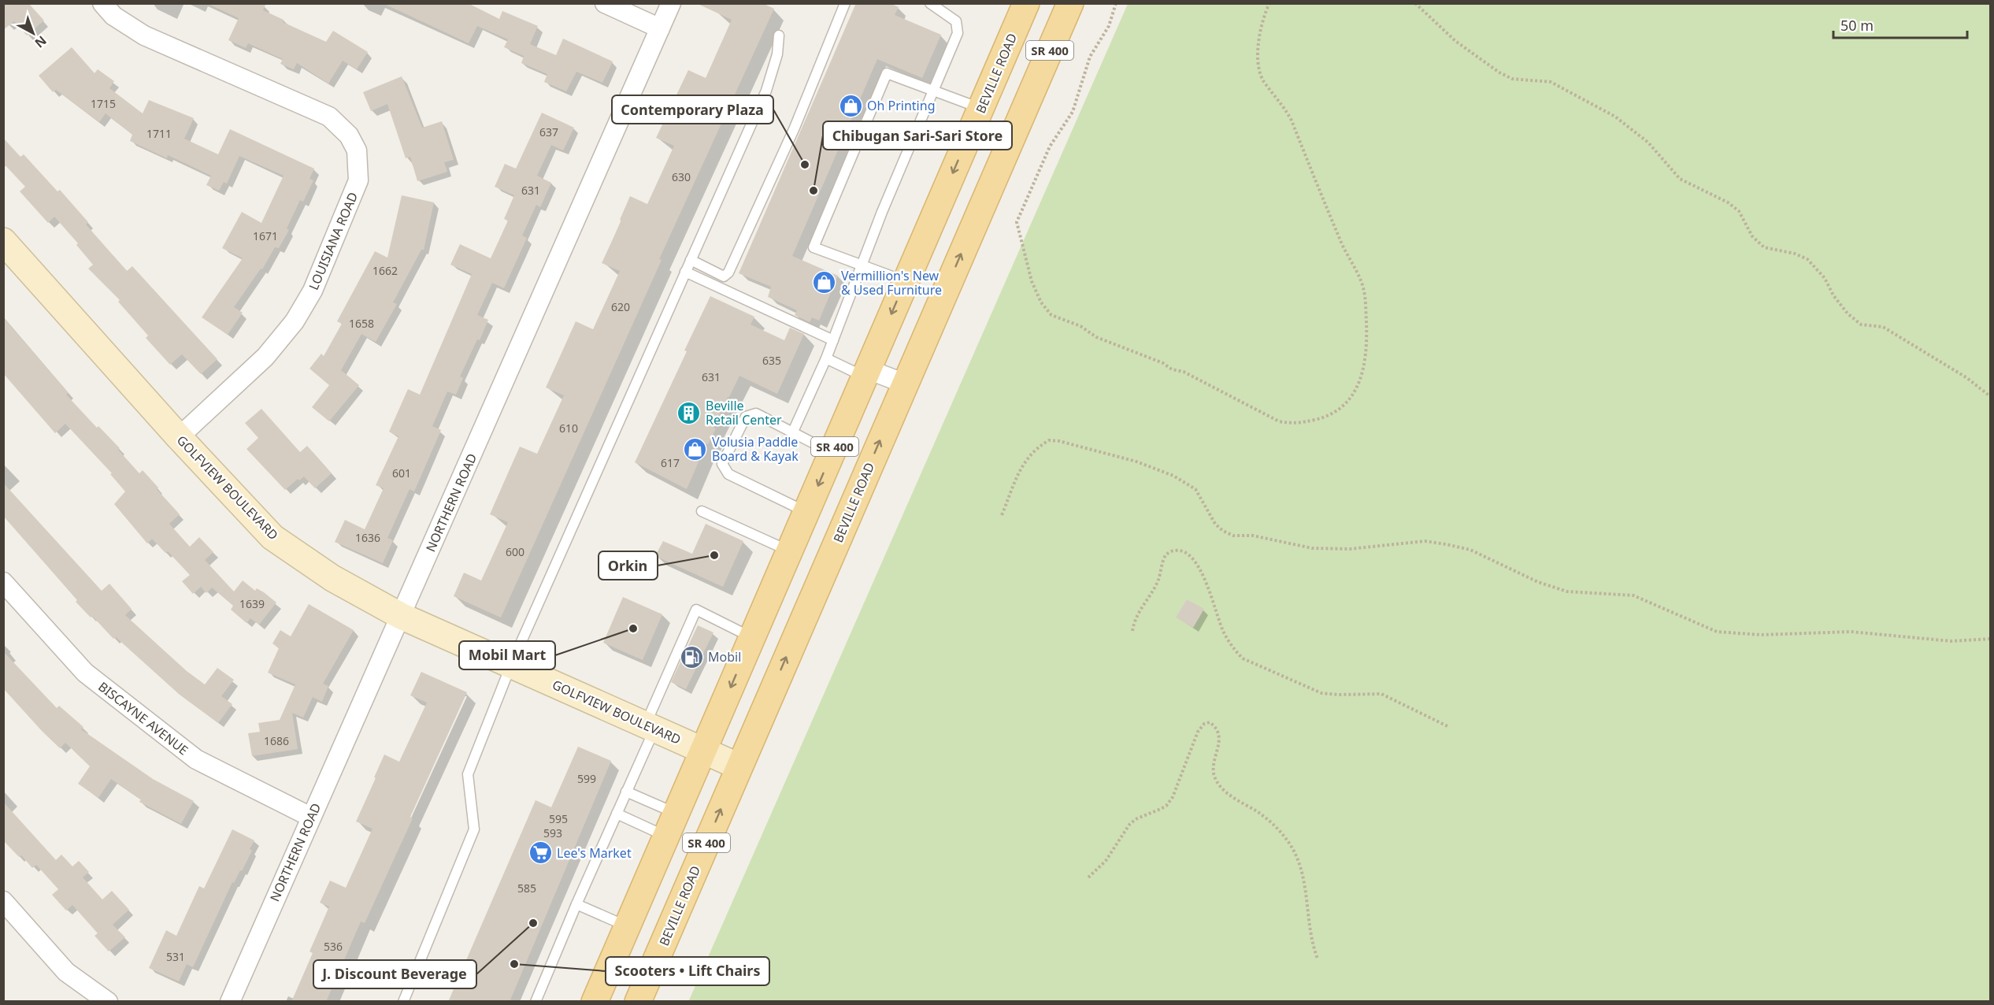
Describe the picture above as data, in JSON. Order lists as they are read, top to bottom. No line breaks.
{"streets":{"main road":["SR 400","BEVILLE ROAD"],"street":["LOUISIANA ROAD","GOLFVIEW BOULEVARD","NORTHERN ROAD","BISCAYNE AVENUE"]},"crossings":[["BEVILLE ROAD","GOLFVIEW BOULEVARD"],["LOUISIANA ROAD","GOLFVIEW BOULEVARD"],["GOLFVIEW BOULEVARD","NORTHERN ROAD"],["NORTHERN ROAD","BISCAYNE AVENUE"]],"places":{"shop":["Oh Printing","Vermillion's New & Used Furniture","Volusia Paddle Board & Kayak"],"other":["Contemporary Plaza","Chibugan Sari-Sari Store","Orkin","Mobil Mart","J. Discount Beverage","Scooters • Lift Chairs"],"building":["Beville Retail Center"],"fuel station":["Mobil"],"supermarket":["Lee's Market"]},"house_numbers":["1715","637","1711","630","631","1671","1662","620","1658","635","631","610","617","601","1636","600","1639","1686","599","595","593","585","536","531"],"scale_bar":"50 m","north":"bottom right"}
